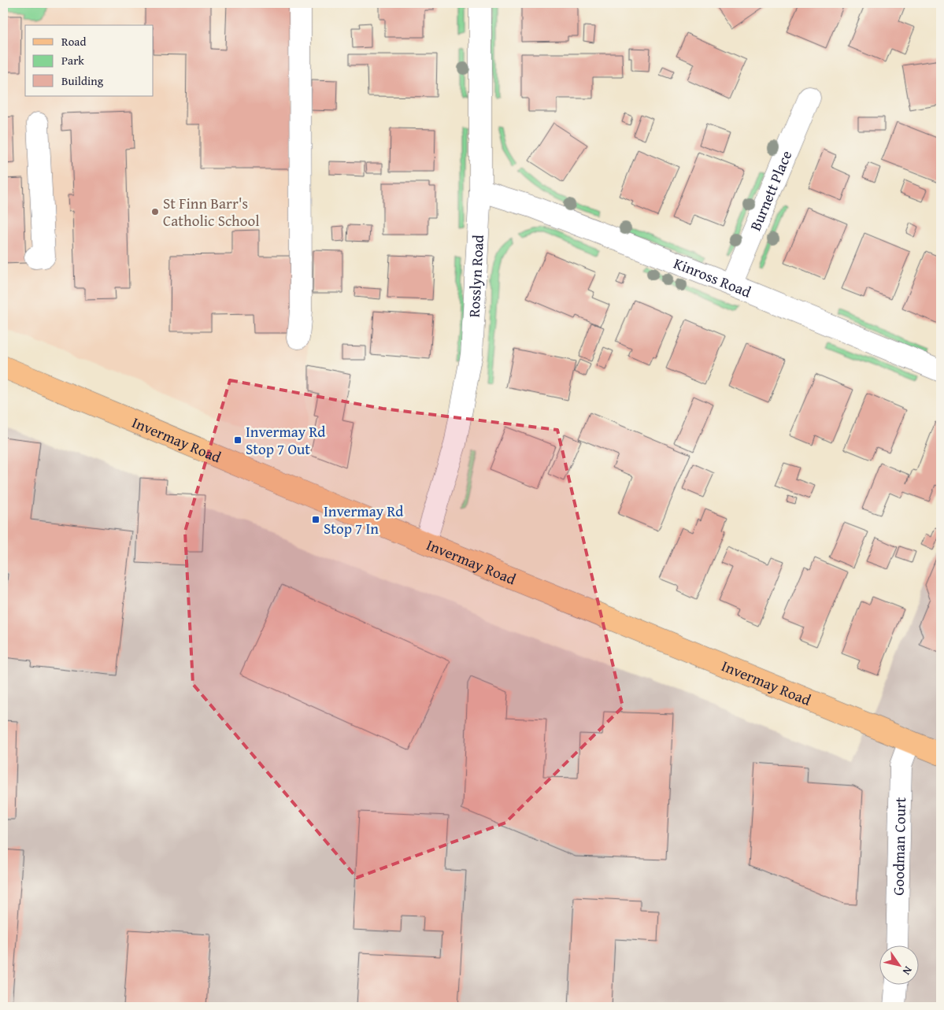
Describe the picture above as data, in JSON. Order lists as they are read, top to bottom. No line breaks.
{"streets":{"main road":["Invermay Road"],"street":["Burnett Place","Rosslyn Road","Kinross Road","Goodman Court"]},"crossings":[["Burnett Place","Kinross Road"],["Rosslyn Road","Kinross Road"],["Rosslyn Road","Invermay Road"],["Invermay Road","Goodman Court"]],"places":{"other":["St Finn Barr's Catholic School"],"transit":["Invermay Rd Stop 7 Out","Invermay Rd Stop 7 In"]},"legend":["Road","Park","Building"],"north":"bottom right"}
